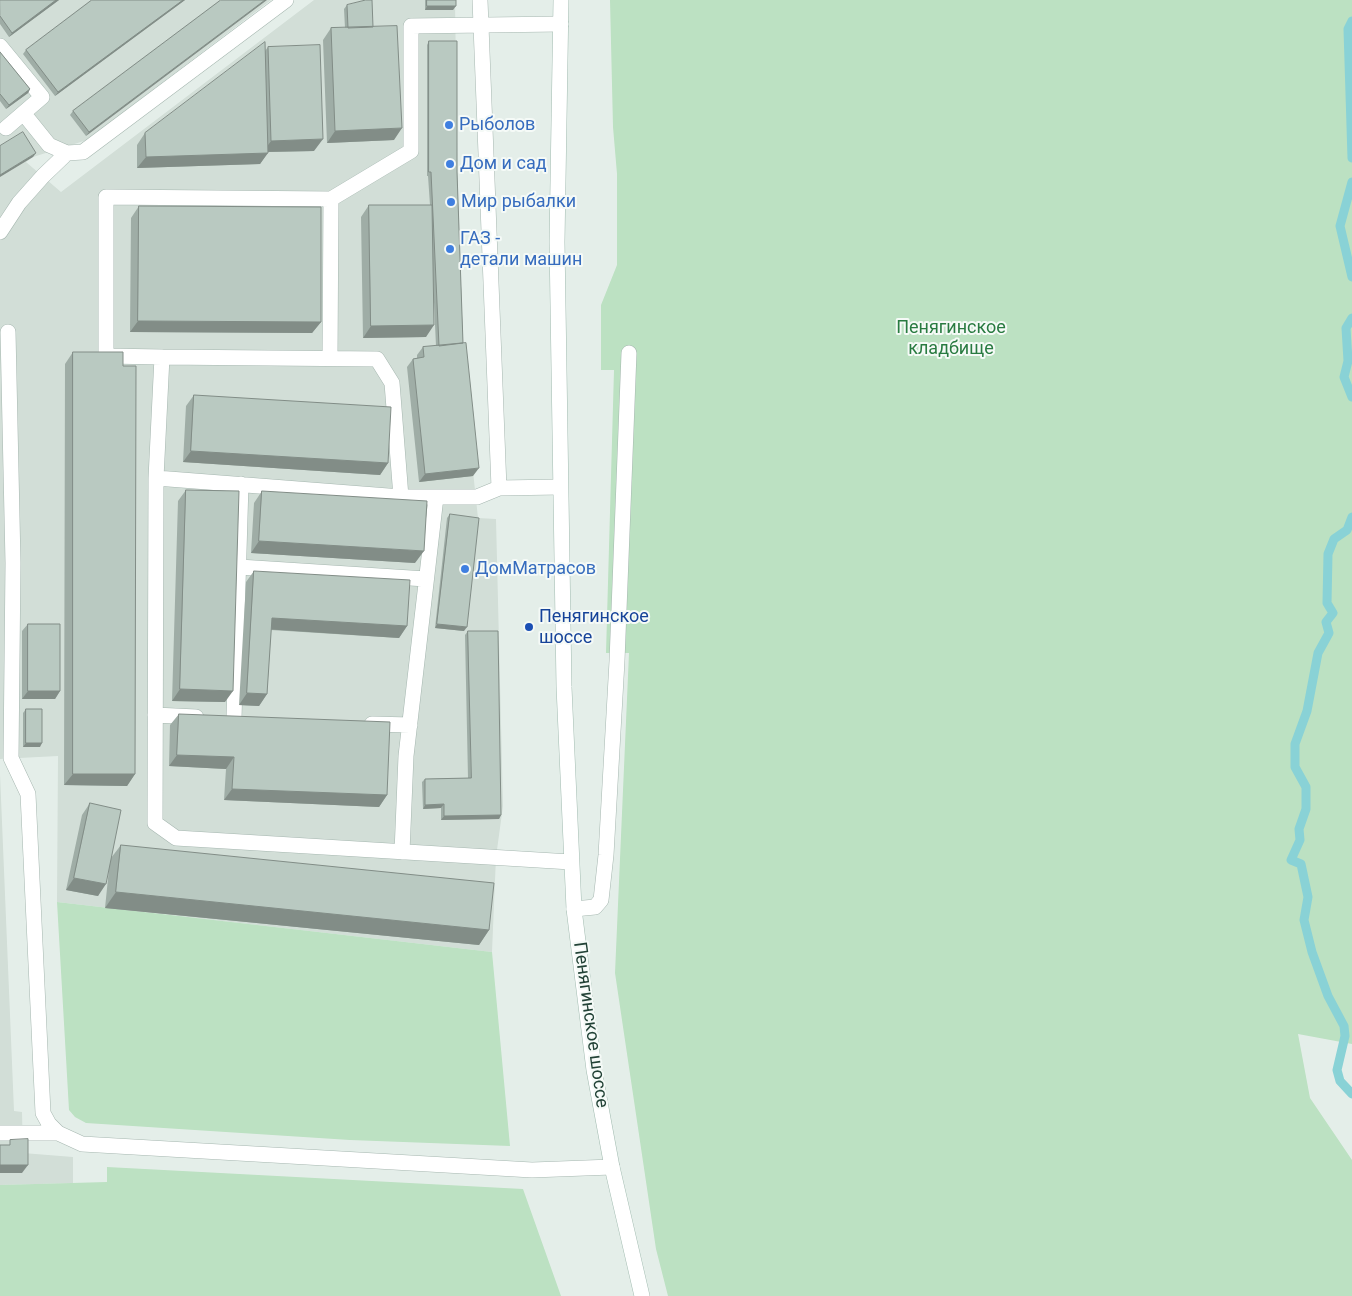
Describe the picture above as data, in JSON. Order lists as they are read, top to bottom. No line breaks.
{"streets":{"main road":["Пенягинское шоссе"]},"parks":["Пенягинское кладбище"],"places":["Рыболов","Дом и сад","Мир рыбалки","ГАЗ - детали машин","ДомМатрасов","Пенягинское шоссе"]}
